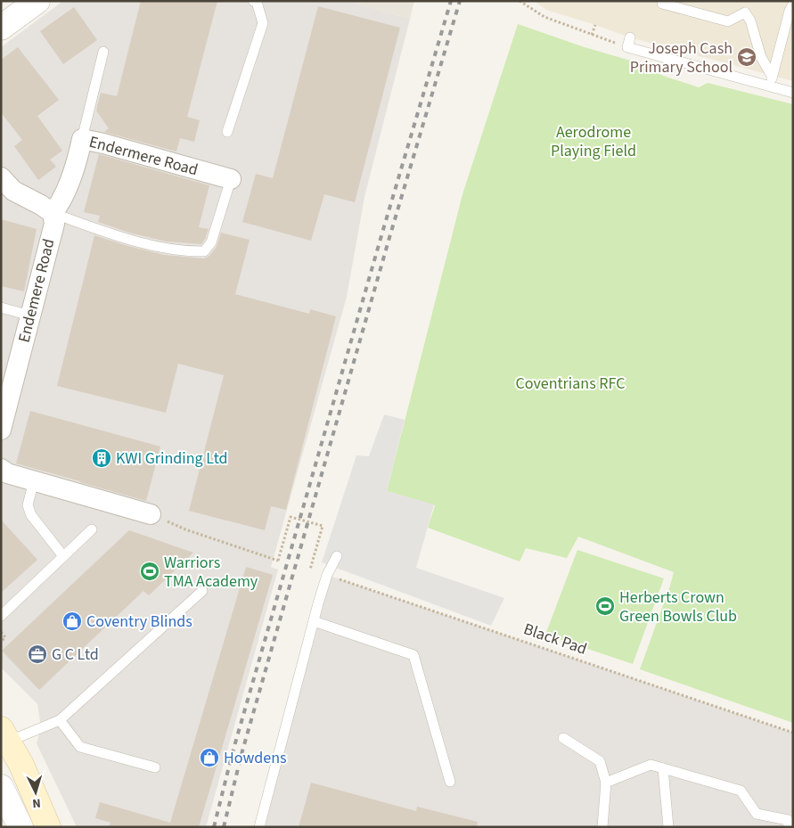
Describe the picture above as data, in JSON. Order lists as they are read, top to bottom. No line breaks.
{"streets":{"street":["Endermere Road","Endemere Road"],"path":["Black Pad"]},"crossings":[["Endermere Road","Endemere Road"]],"parks":["Aerodrome Playing Field","Coventrians RFC"],"places":{"school or university":["Joseph Cash Primary School"],"building":["KWI Grinding Ltd"],"sports":["Warriors TMA Academy","Herberts Crown Green Bowls Club"],"shop":["Coventry Blinds","Howdens"],"office":["G C Ltd"]},"north":"bottom"}
